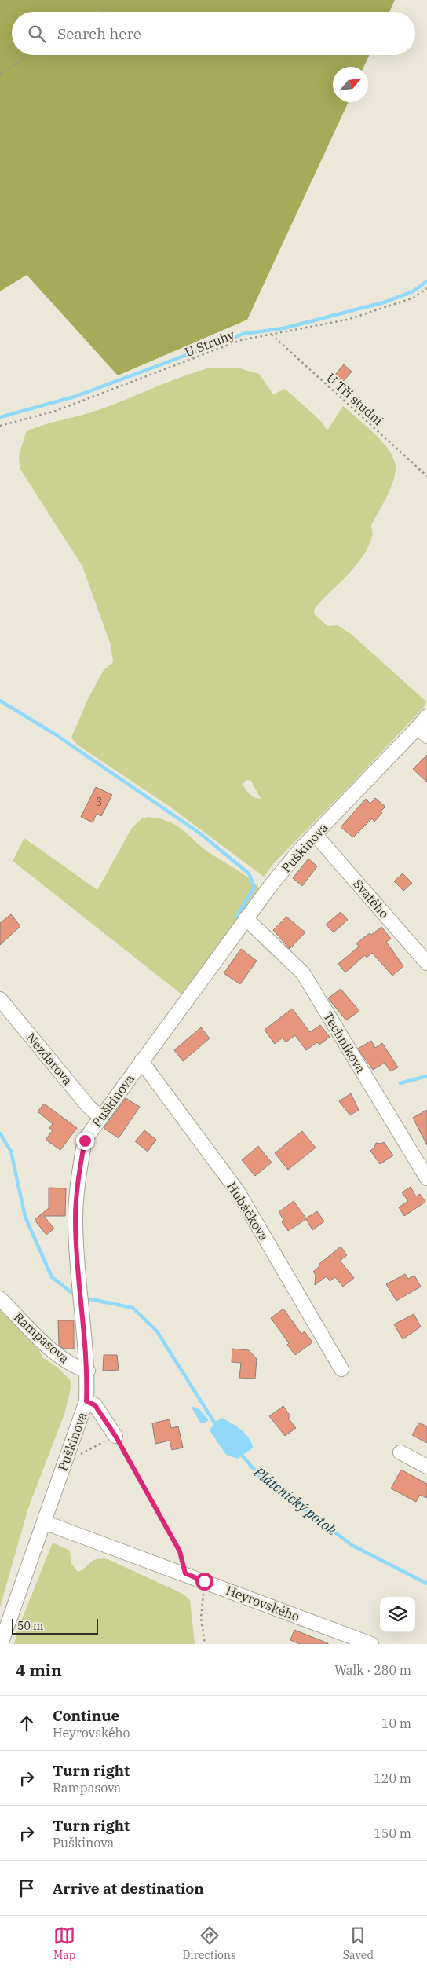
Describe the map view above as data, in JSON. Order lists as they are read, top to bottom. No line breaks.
{"streets":{"street":["Puškinova","Svatého","Technikova","Nezdarova","Hubáčkova","Rampasova","Heyrovského"],"path":["U Struhy","U Tří studní"]},"crossings":[["U Struhy","U Tří studní"],["Puškinova","Svatého"],["Puškinova","Technikova"],["Puškinova","Nezdarova"],["Puškinova","Hubáčkova"],["Puškinova","Rampasova"],["Puškinova","Heyrovského"]],"water":["Plátenický potok"],"house_numbers":["3"],"scale_bar":"50 m","north":"top right","page":{"search":"Search here","scale":"50 m","heading":["4 min","Walk · 280 m"],"list":[["Continue","Heyrovského","10 m"],["Turn right","Rampasova","120 m"],["Turn right","Puškinova","150 m"],"Arrive at destination"],"nav":["Map","Directions","Saved"]}}
